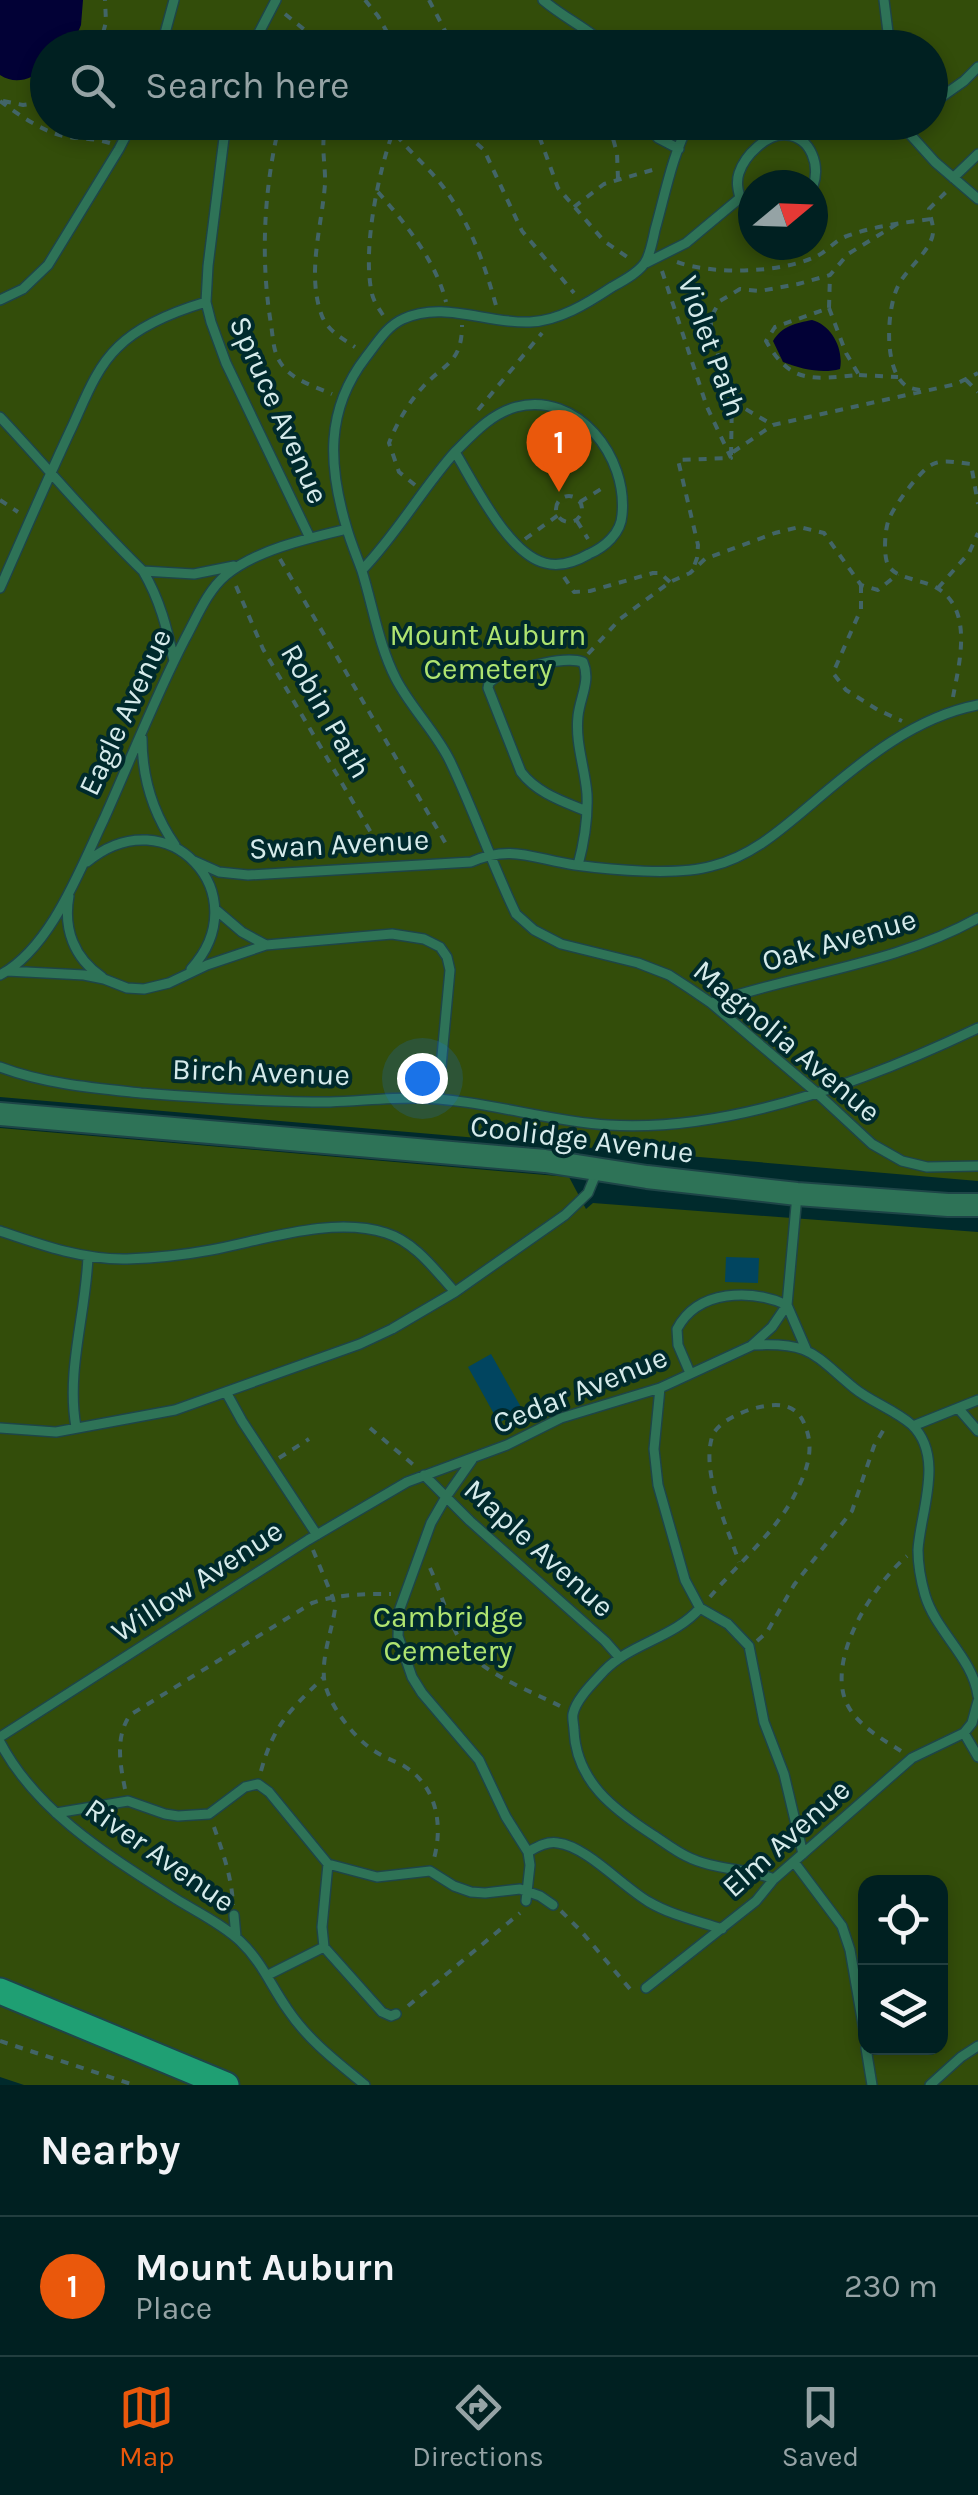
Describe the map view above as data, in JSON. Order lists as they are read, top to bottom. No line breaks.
{"streets":{"street":["Coolidge Avenue"],"lane":["Spruce Avenue","Eagle Avenue","Swan Avenue","Oak Avenue","Magnolia Avenue","Birch Avenue","Cedar Avenue","Maple Avenue","Willow Avenue","Elm Avenue","River Avenue"],"path":["Violet Path","Robin Path"]},"crossings":[["Spruce Avenue","Eagle Avenue"],["Robin Path","Eagle Avenue"],["Robin Path","Swan Avenue"],["Eagle Avenue","Swan Avenue"],["Eagle Avenue","Magnolia Avenue"],["Swan Avenue","Magnolia Avenue"],["Oak Avenue","Magnolia Avenue"],["Magnolia Avenue","Birch Avenue"],["Cedar Avenue","Maple Avenue"],["Cedar Avenue","Willow Avenue"],["Maple Avenue","Willow Avenue"],["Willow Avenue","River Avenue"]],"parks":["Mount Auburn Cemetery","Cambridge Cemetery"],"north":"right","page":{"search":"Search here","pins":"1","heading":"Nearby","list":[{"mark":"1","name":"Mount Auburn","note":"Place","value":"230 m"}],"nav":["Map","Directions","Saved"]}}
